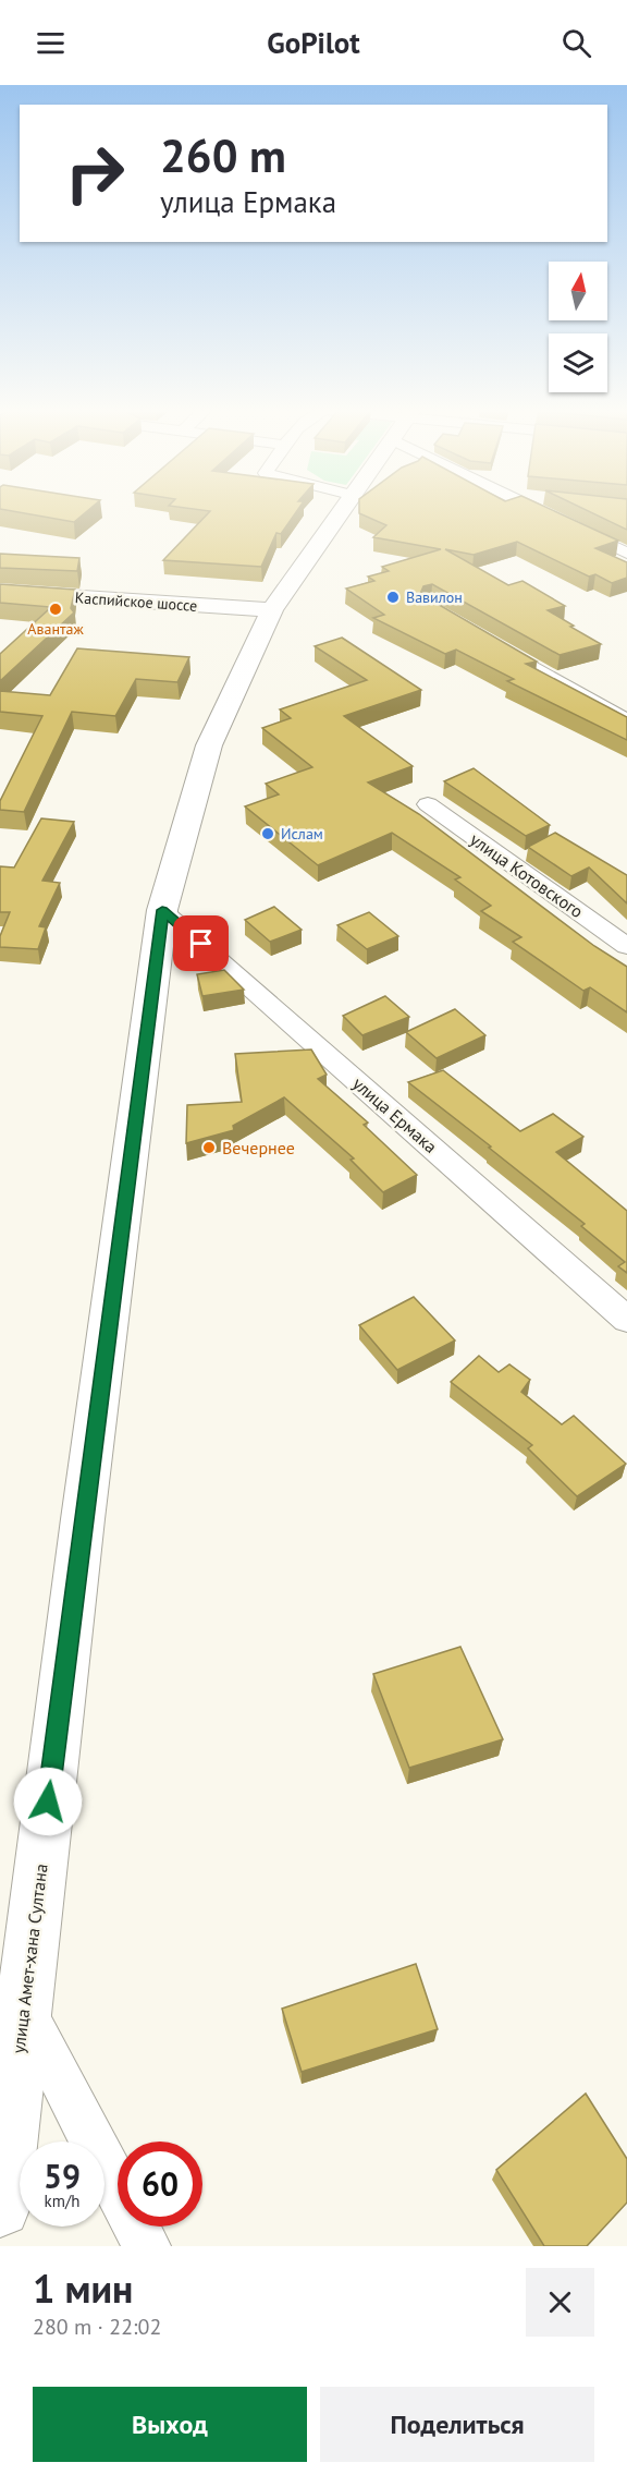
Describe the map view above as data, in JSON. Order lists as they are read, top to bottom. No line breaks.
{"streets":{"main road":["Каспийское шоссе","улица Амет-хана Султана"],"street":["улица Котовского","улица Ермака"]},"crossings":[["Каспийское шоссе","улица Амет-хана Султана"],["улица Ермака","улица Амет-хана Султана"]],"places":["Вавилон","Авантаж","Ислам","Вечернее"],"north":"top","page":{"header":"GoPilot","turn":["260 m","улица Ермака"],"speed":"59 km/h","limit":"60","heading":["1 мин","280 m · 22:02"],"buttons":["Выход","Поделиться"]}}
